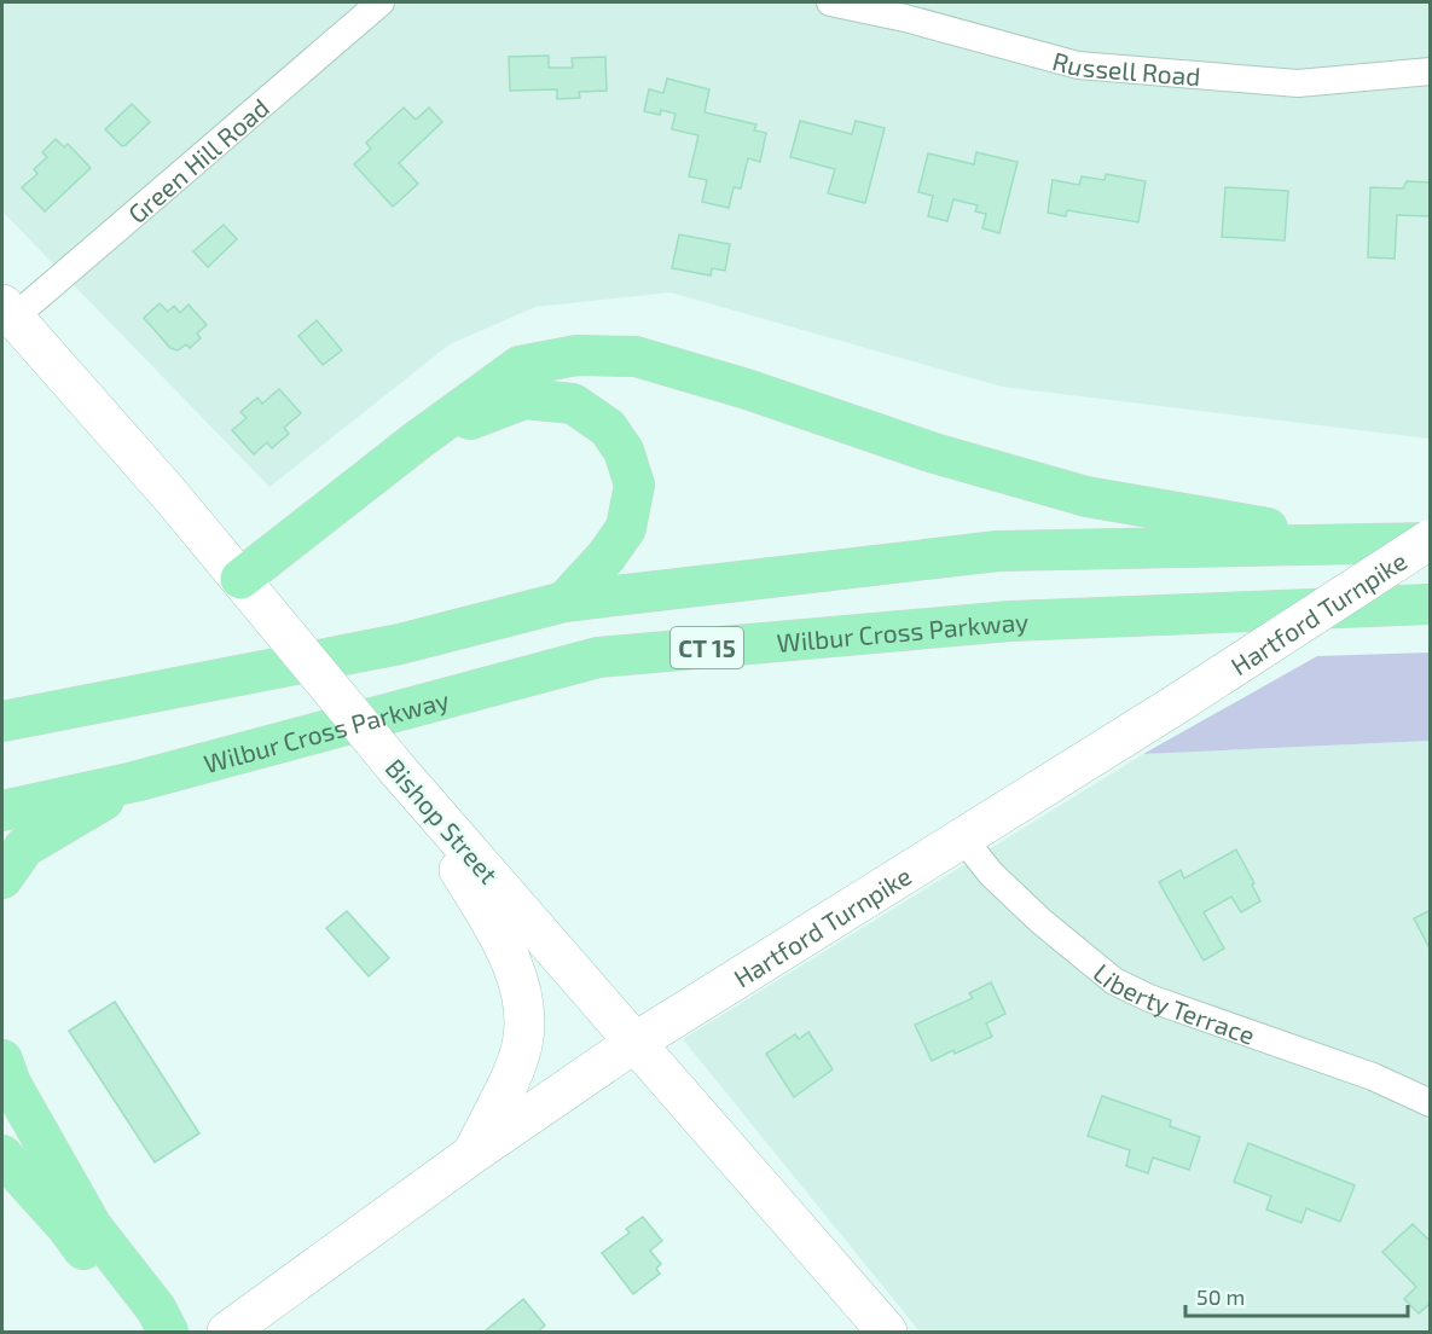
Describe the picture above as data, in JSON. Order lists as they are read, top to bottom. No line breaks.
{"streets":{"highway":["Wilbur Cross Parkway","CT 15"],"main road":["Hartford Turnpike","Bishop Street"],"street":["Russell Road","Green Hill Road","Liberty Terrace"]},"crossings":[["Green Hill Road","Bishop Street"],["Hartford Turnpike","CT 15"],["Hartford Turnpike","Bishop Street"],["Hartford Turnpike","Liberty Terrace"]],"scale_bar":"50 m"}
